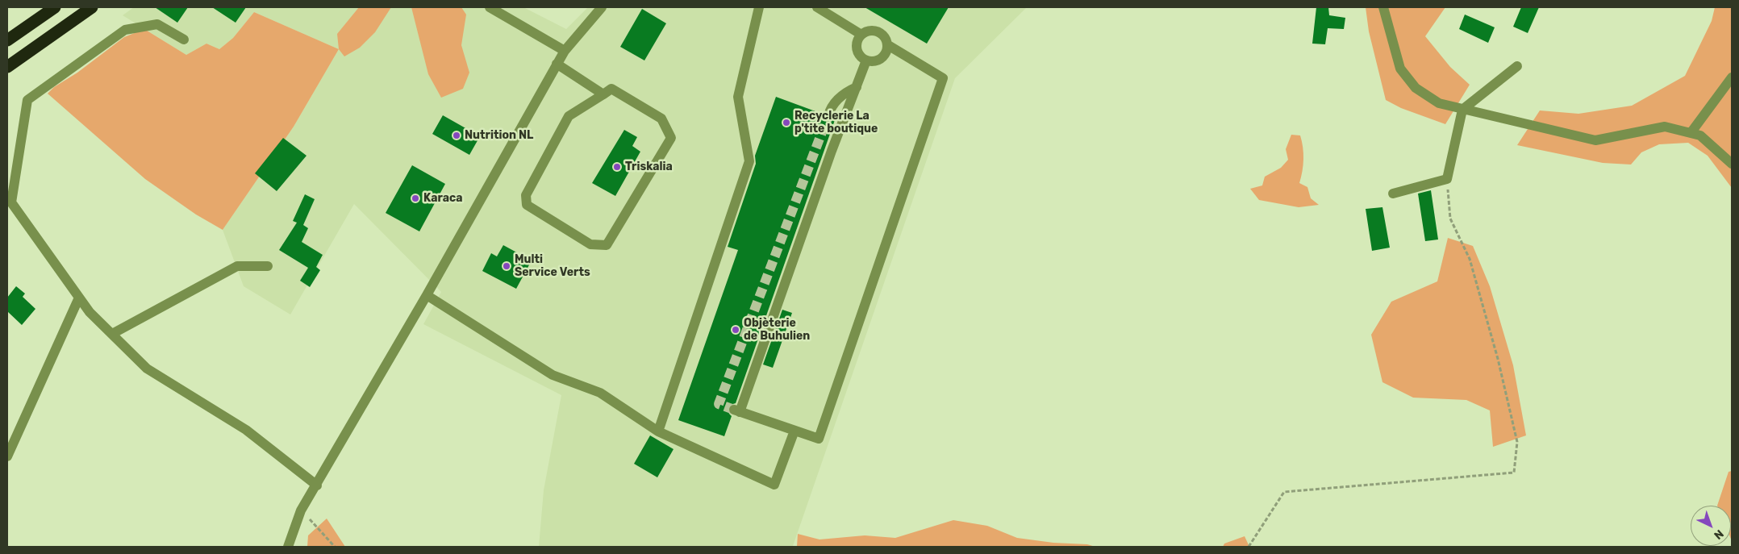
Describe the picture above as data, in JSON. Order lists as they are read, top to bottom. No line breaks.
{"places":["Recyclerie La p'tite boutique","Nutrition NL","Triskalia","Karaca","Multi Service Verts","Objèterie de Buhulien"],"north":"bottom right"}
